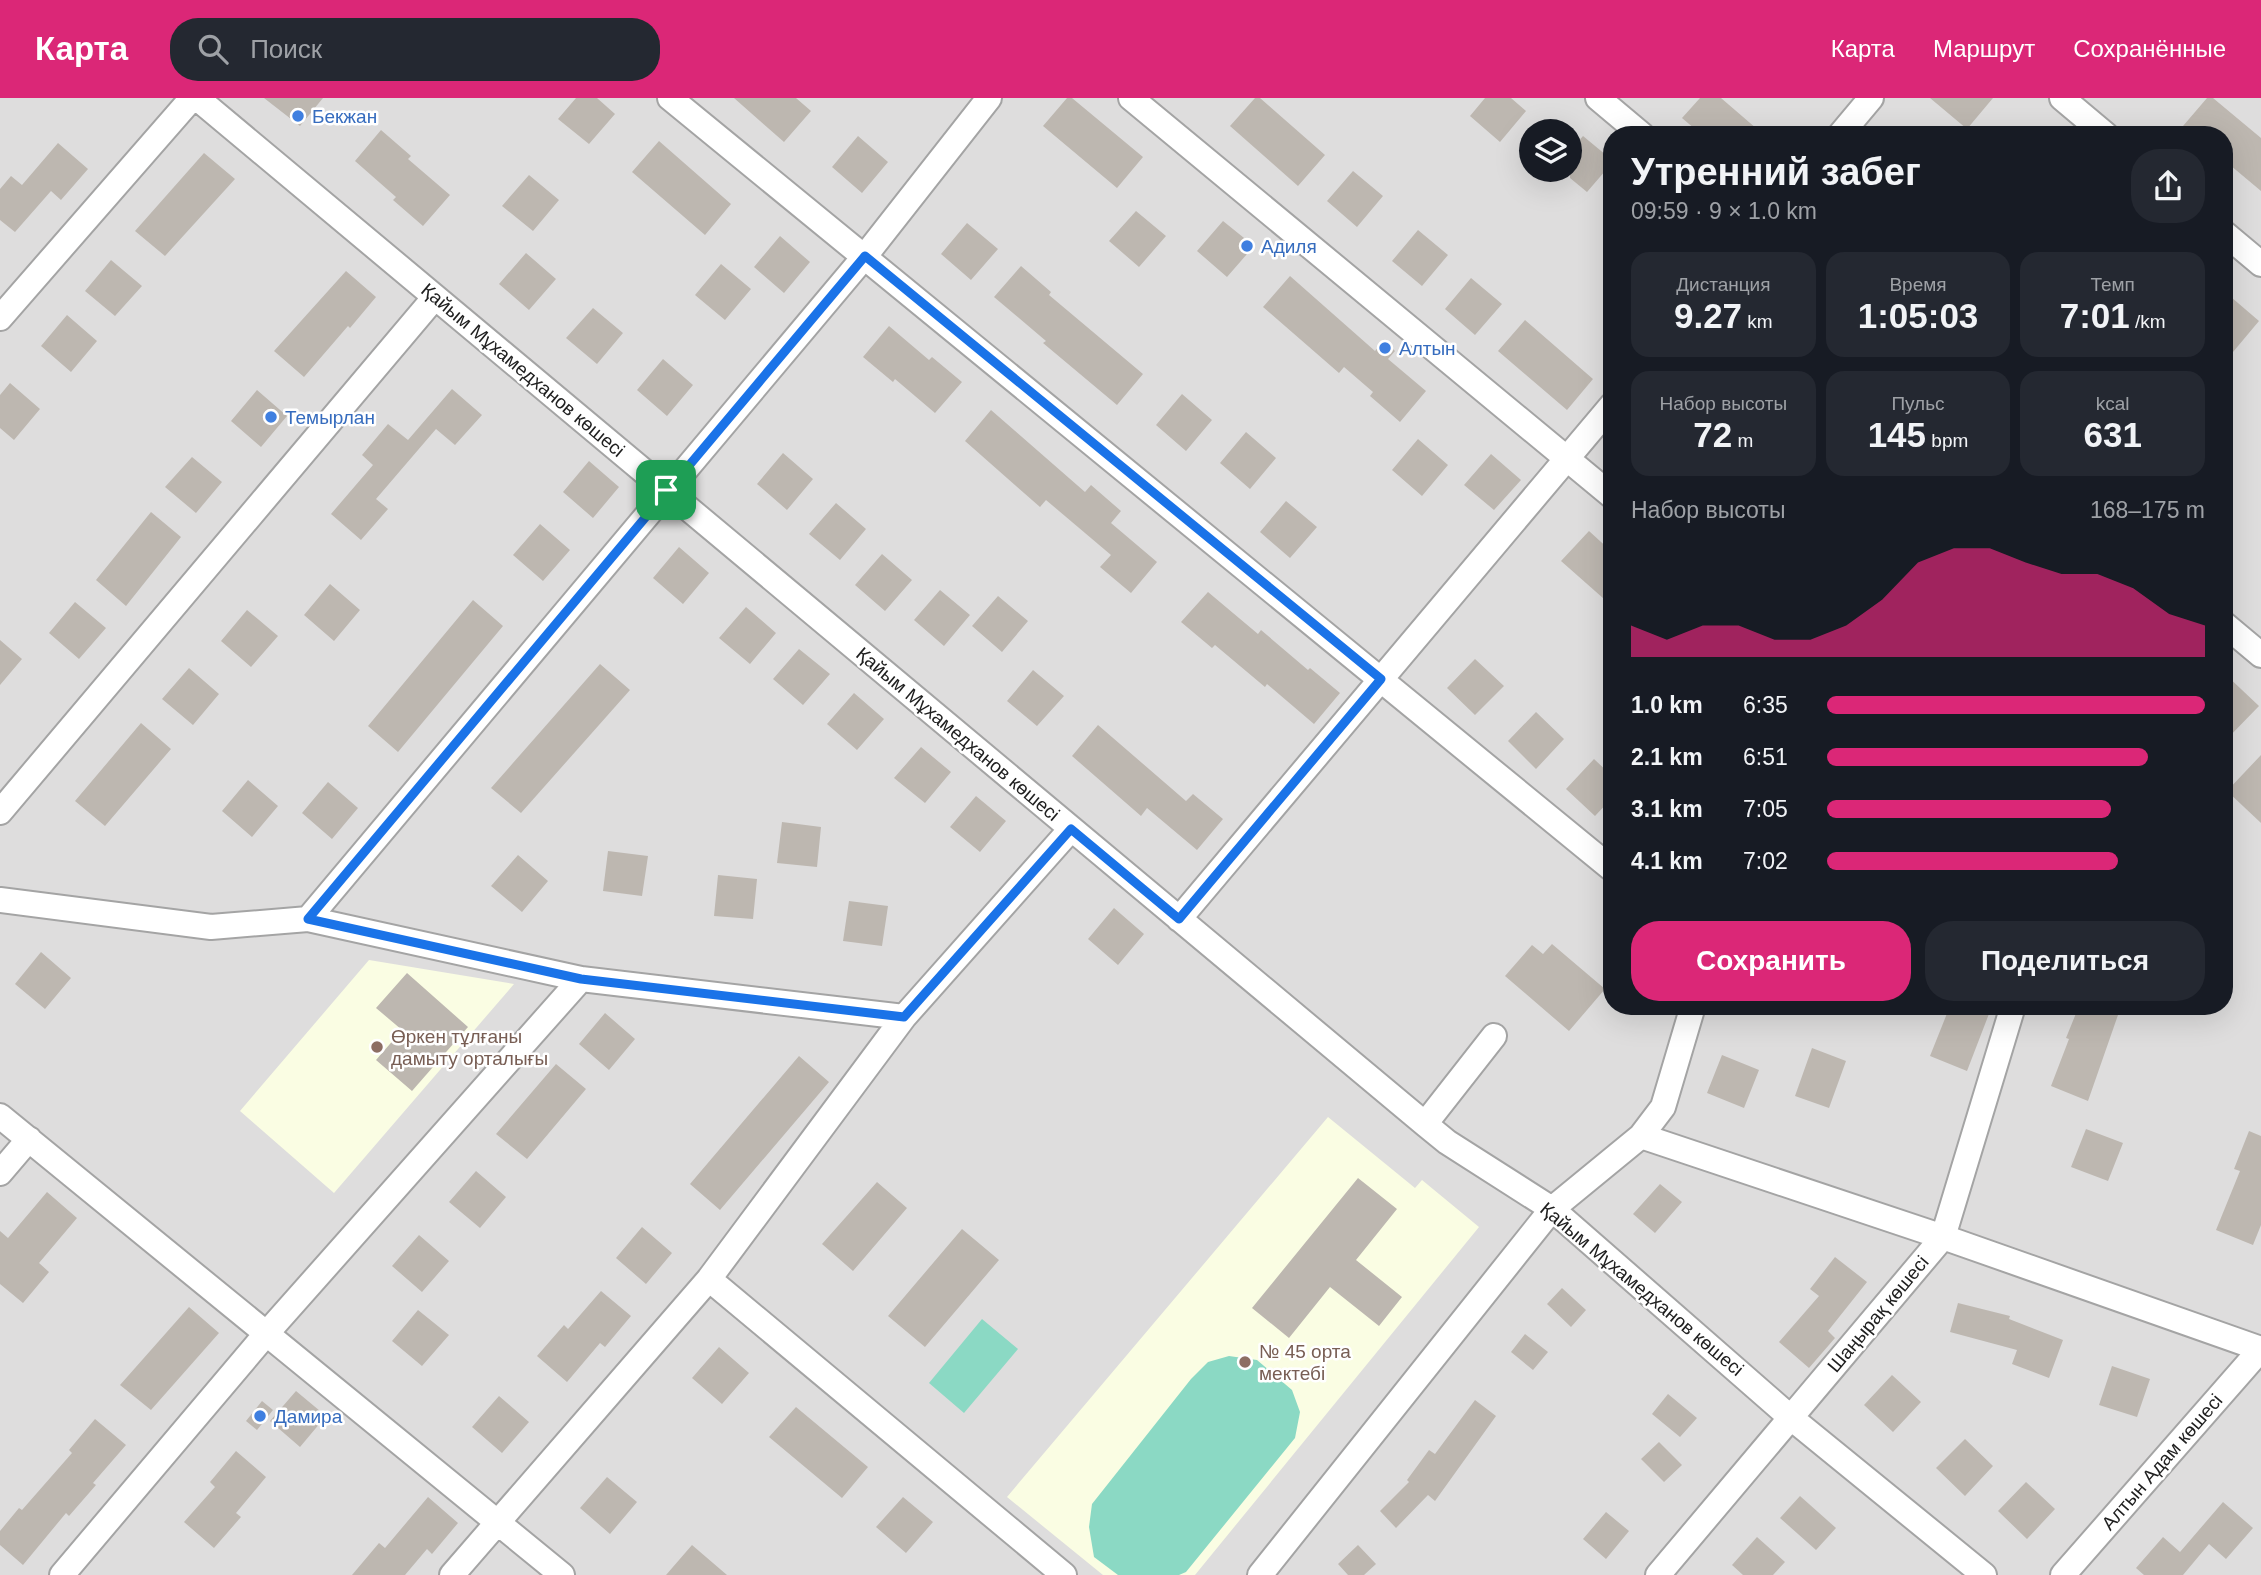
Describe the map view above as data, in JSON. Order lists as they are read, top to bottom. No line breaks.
{"streets":{"street":["Қайым Мұхамедханов көшесі","Шаңырақ көшесі","Алтын Адам көшесі"]},"crossings":[["Қайым Мұхамедханов көшесі","Шаңырақ көшесі"]],"places":["Бекжан","Адиля","Алтын","Темырлан","Өркен тұлғаны дамыту орталығы","№ 45 орта мектебі","Дамира"],"page":{"header":"Карта","search":"Поиск","nav":["Карта","Маршрут","Сохранённые"],"heading":["Утренний забег","09:59 · 9 × 1.0 km"],"stats":[["Дистанция","9.27 km"],["Время","1:05:03"],["Темп","7:01 /km"],["Набор высоты","72 m"],["Пульс","145 bpm"],["kcal","631"]],"chart":["Набор высоты","168–175 m"],"list":[{"name":"1.0 km","note":"6:35"},{"name":"2.1 km","note":"6:51"},{"name":"3.1 km","note":"7:05"},{"name":"4.1 km","note":"7:02"}],"buttons":["Сохранить","Поделиться"]}}
